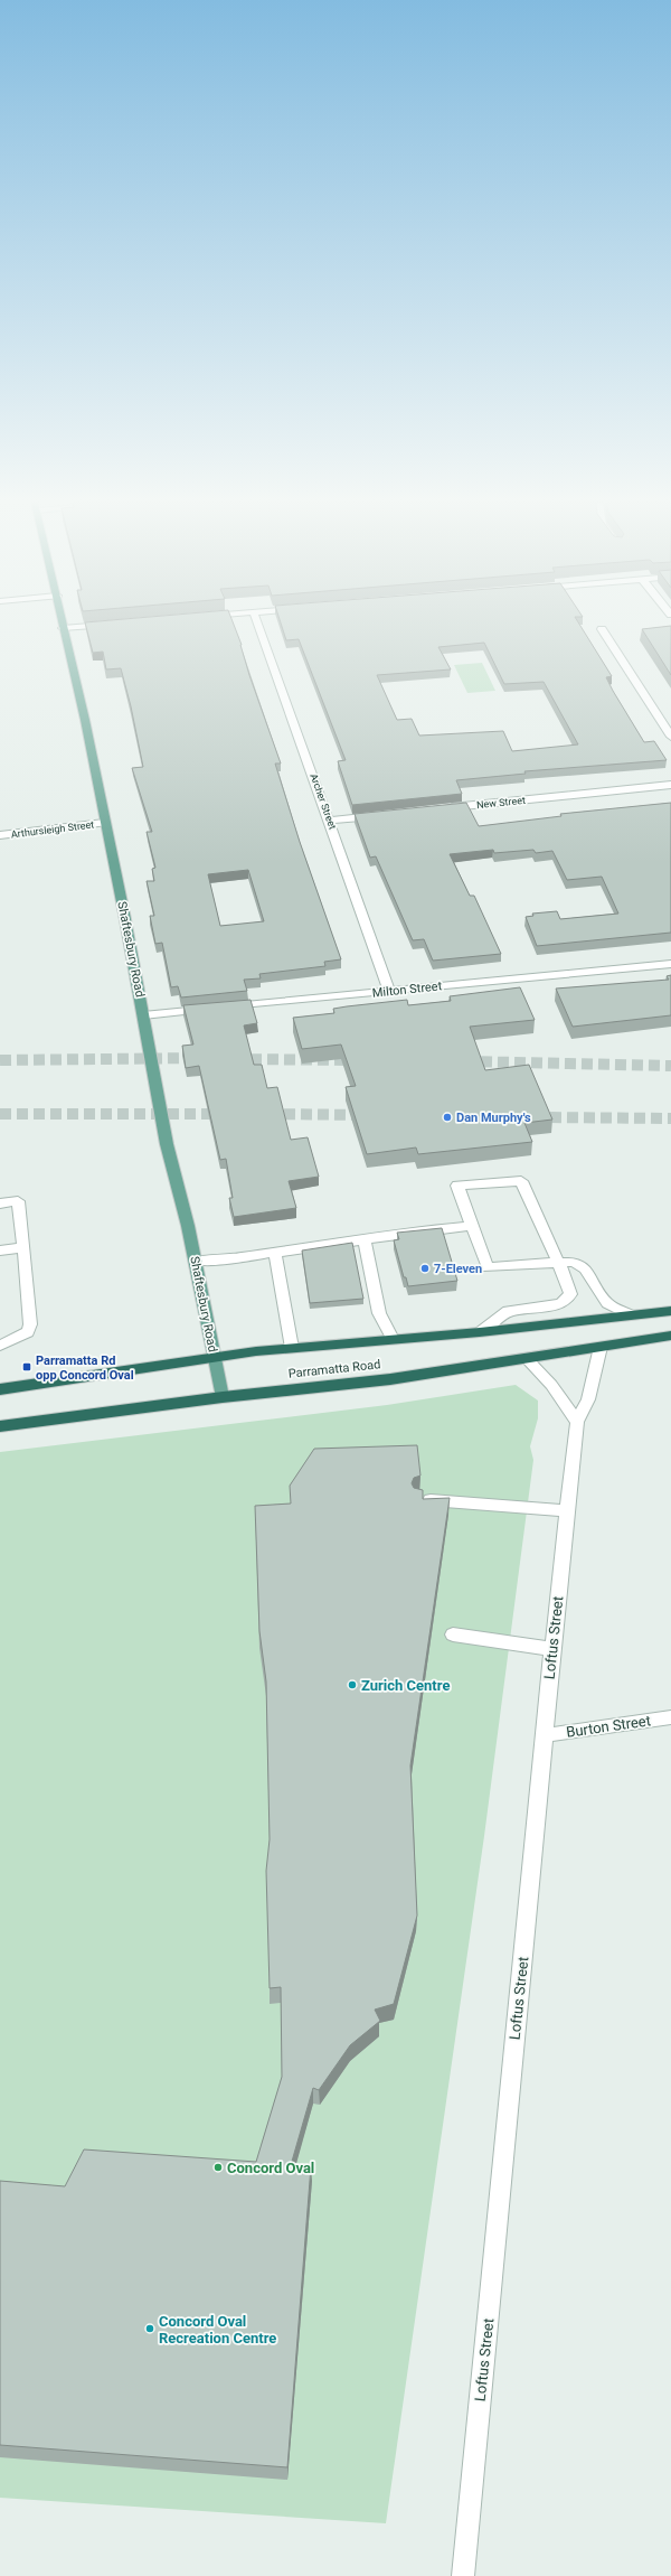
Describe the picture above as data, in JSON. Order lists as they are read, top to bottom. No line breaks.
{"streets":{"highway":["Parramatta Road"],"main road":["Shaftesbury Road"],"street":["Archer Street","New Street","Arthursleigh Street","Milton Street","Loftus Street","Burton Street"]},"crossings":[["Archer Street","Milton Street"],["Arthursleigh Street","Shaftesbury Road"],["Shaftesbury Road","Milton Street"],["Shaftesbury Road","Parramatta Road"],["Parramatta Road","Loftus Street"],["Loftus Street","Burton Street"]],"places":{"other":["Dan Murphy's","7-Eleven","Zurich Centre","Concord Oval","Concord Oval Recreation Centre"],"transit":["Parramatta Rd opp Concord Oval"]}}
